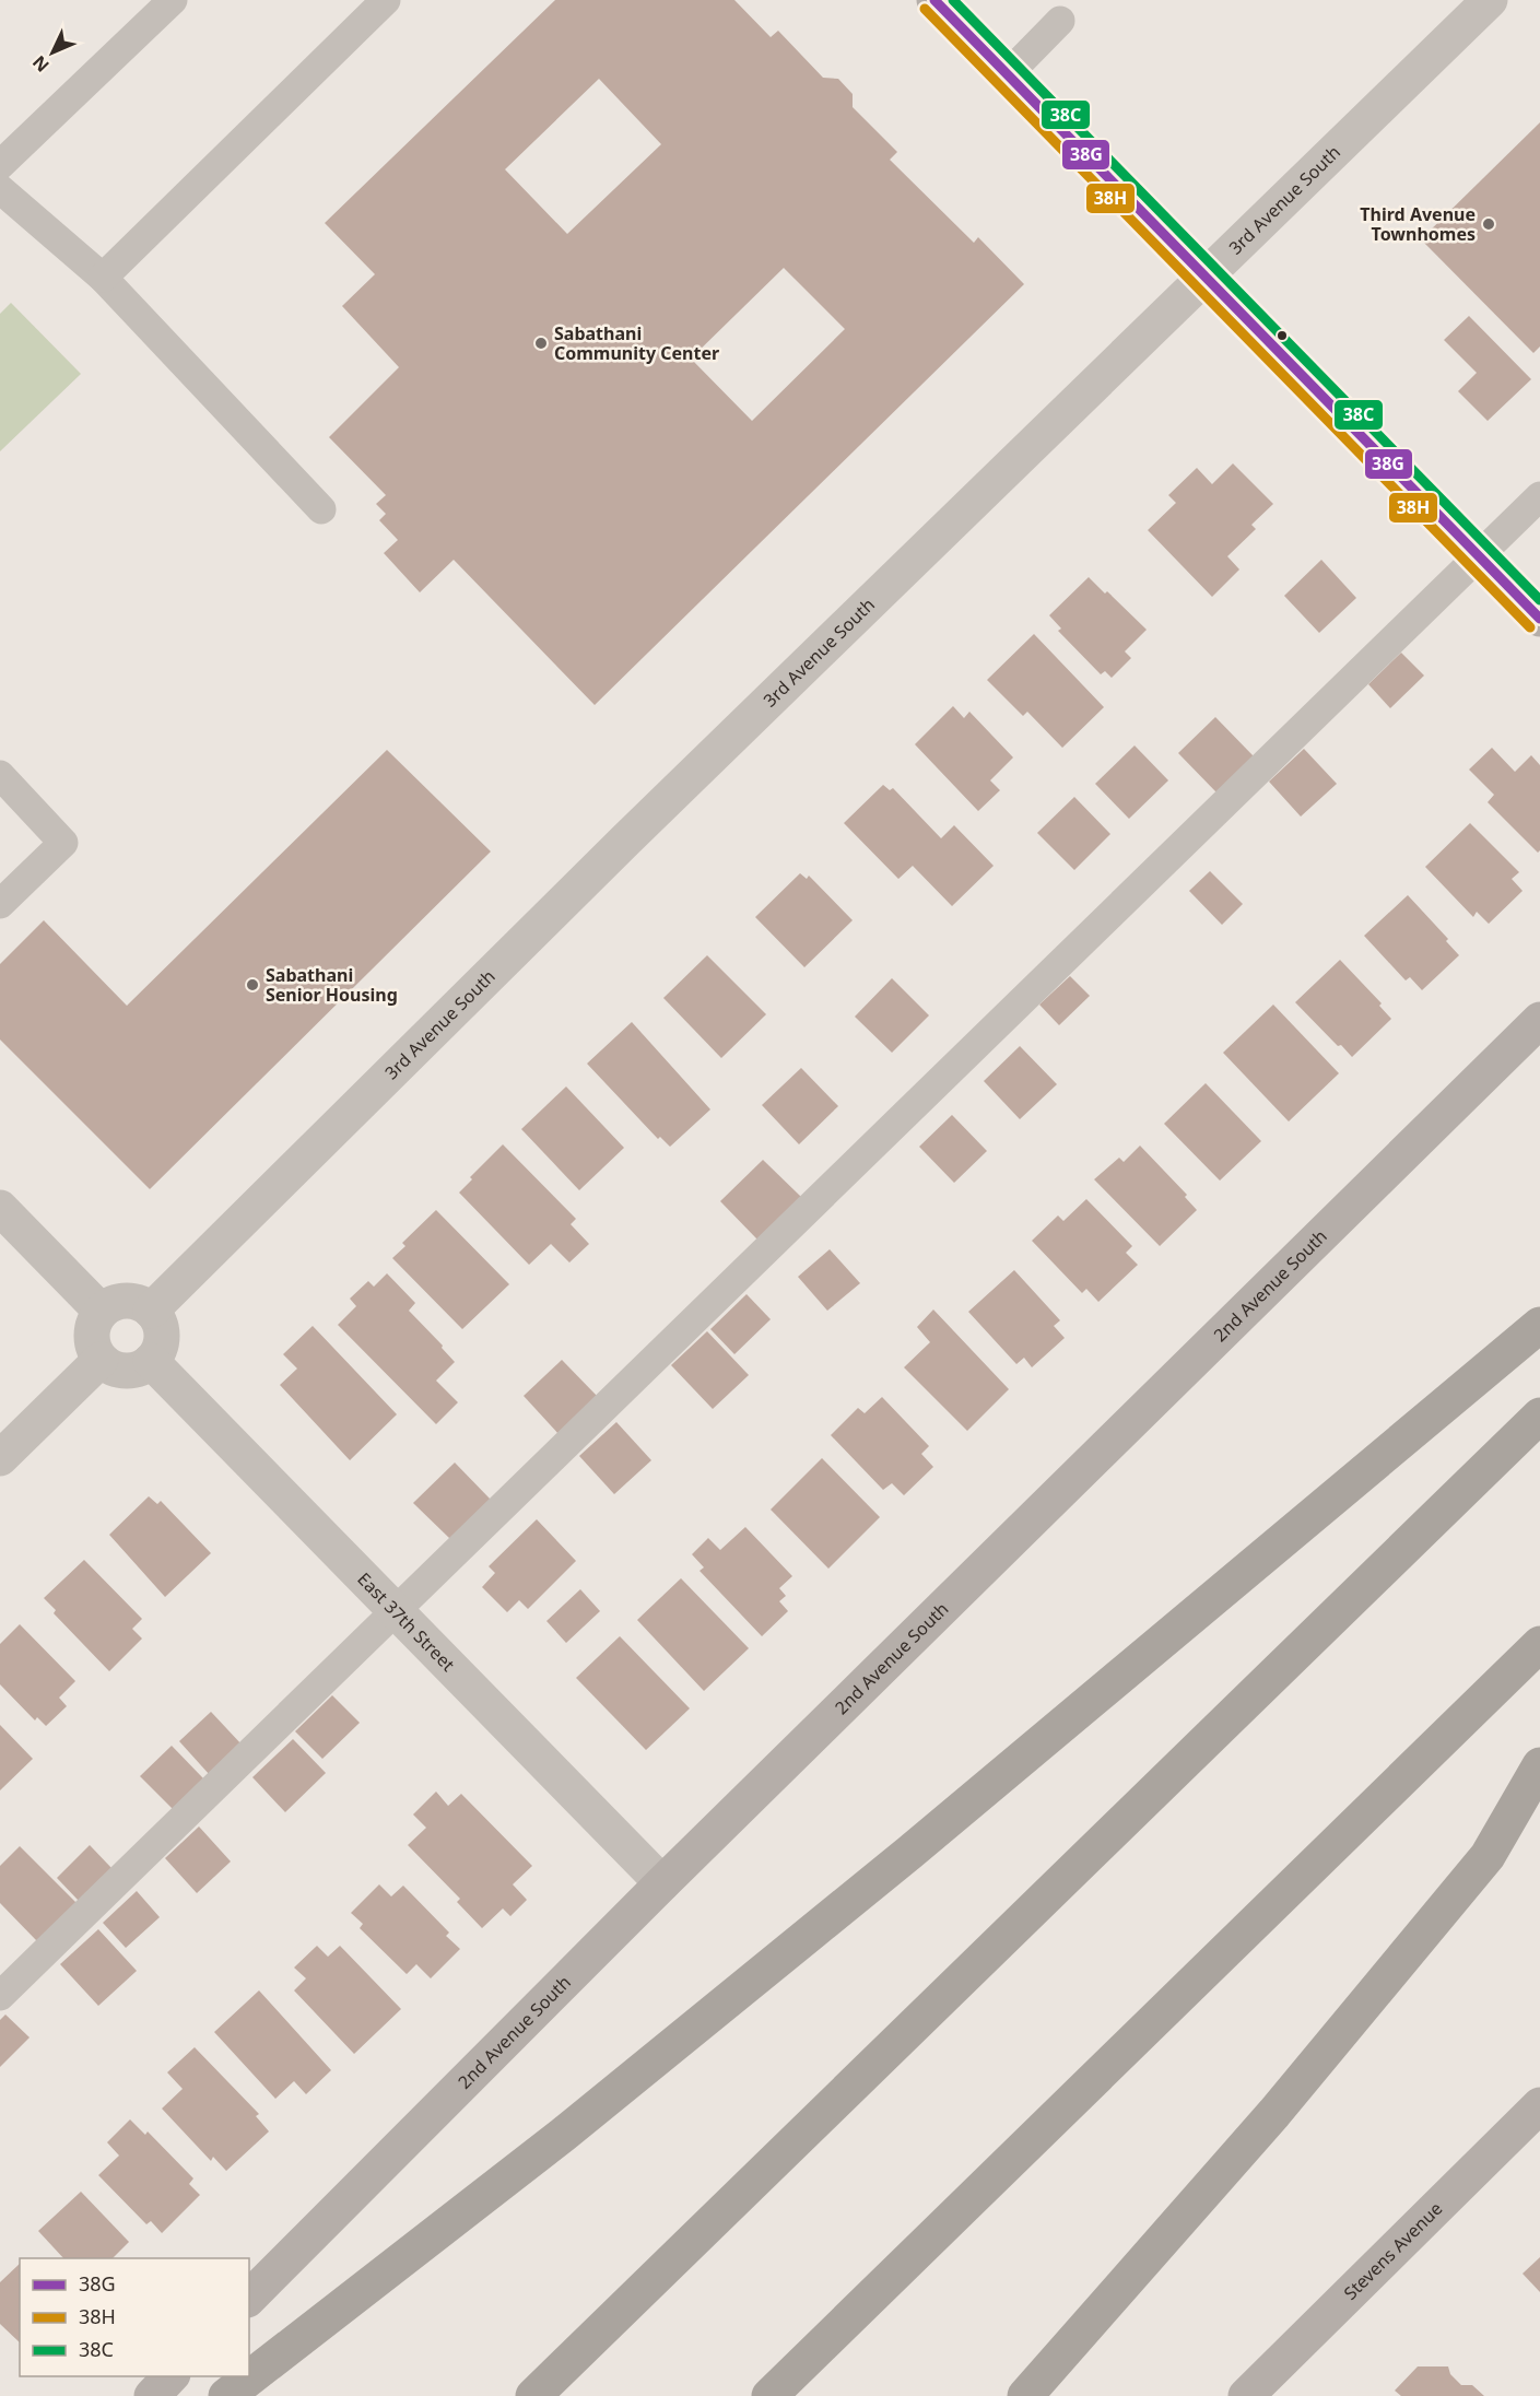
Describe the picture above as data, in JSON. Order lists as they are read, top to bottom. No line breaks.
{"streets":{"street":["3rd Avenue South","2nd Avenue South","East 37th Street","Stevens Avenue"]},"crossings":[["3rd Avenue South","East 37th Street"],["2nd Avenue South","East 37th Street"]],"places":["Third Avenue Townhomes","Sabathani Community Center","Sabathani Senior Housing"],"lines":["transit line 38G","transit line 38C","transit line 38H"],"legend":["38G","38H","38C"],"north":"bottom left"}
